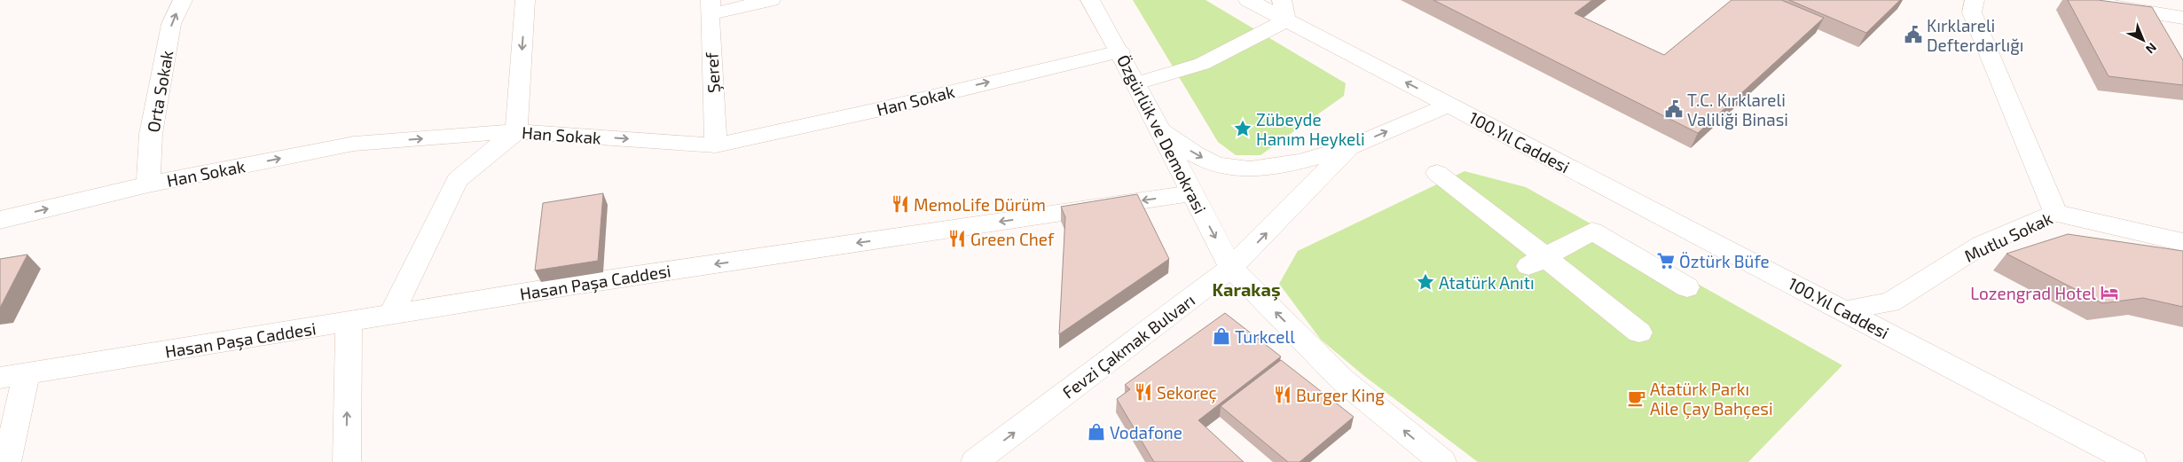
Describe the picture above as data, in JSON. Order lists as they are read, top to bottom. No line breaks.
{"streets":{"street":["Şeref","Orta Sokak","Han Sokak","Özgürlük ve Demokrasi","100.Yıl Caddesi","Mutlu Sokak","Hasan Paşa Caddesi","Fevzi Çakmak Bulvarı"]},"crossings":[["Şeref","Han Sokak"],["Orta Sokak","Han Sokak"],["Han Sokak","Özgürlük ve Demokrasi"],["Özgürlük ve Demokrasi","Hasan Paşa Caddesi"],["Özgürlük ve Demokrasi","Fevzi Çakmak Bulvarı"],["100.Yıl Caddesi","Mutlu Sokak"],["100.Yıl Caddesi","Fevzi Çakmak Bulvarı"]],"one_way":["Orta Sokak","Han Sokak","Hasan Paşa Caddesi","Fevzi Çakmak Bulvarı"],"districts":["Karakaş"],"places":{"public building":["Kırklareli Defterdarlığı","T.C. Kırklareli Valiliği Binasi"],"place":["Zübeyde Hanım Heykeli","Atatürk Anıtı"],"restaurant":["MemoLife Dürüm","Green Chef","Sekoreç","Burger King"],"supermarket":["Öztürk Büfe"],"hotel":["Lozengrad Hotel"],"shop":["Turkcell","Vodafone"],"cafe":["Atatürk Parkı Aile Çay Bahçesi"]},"north":"bottom right"}
